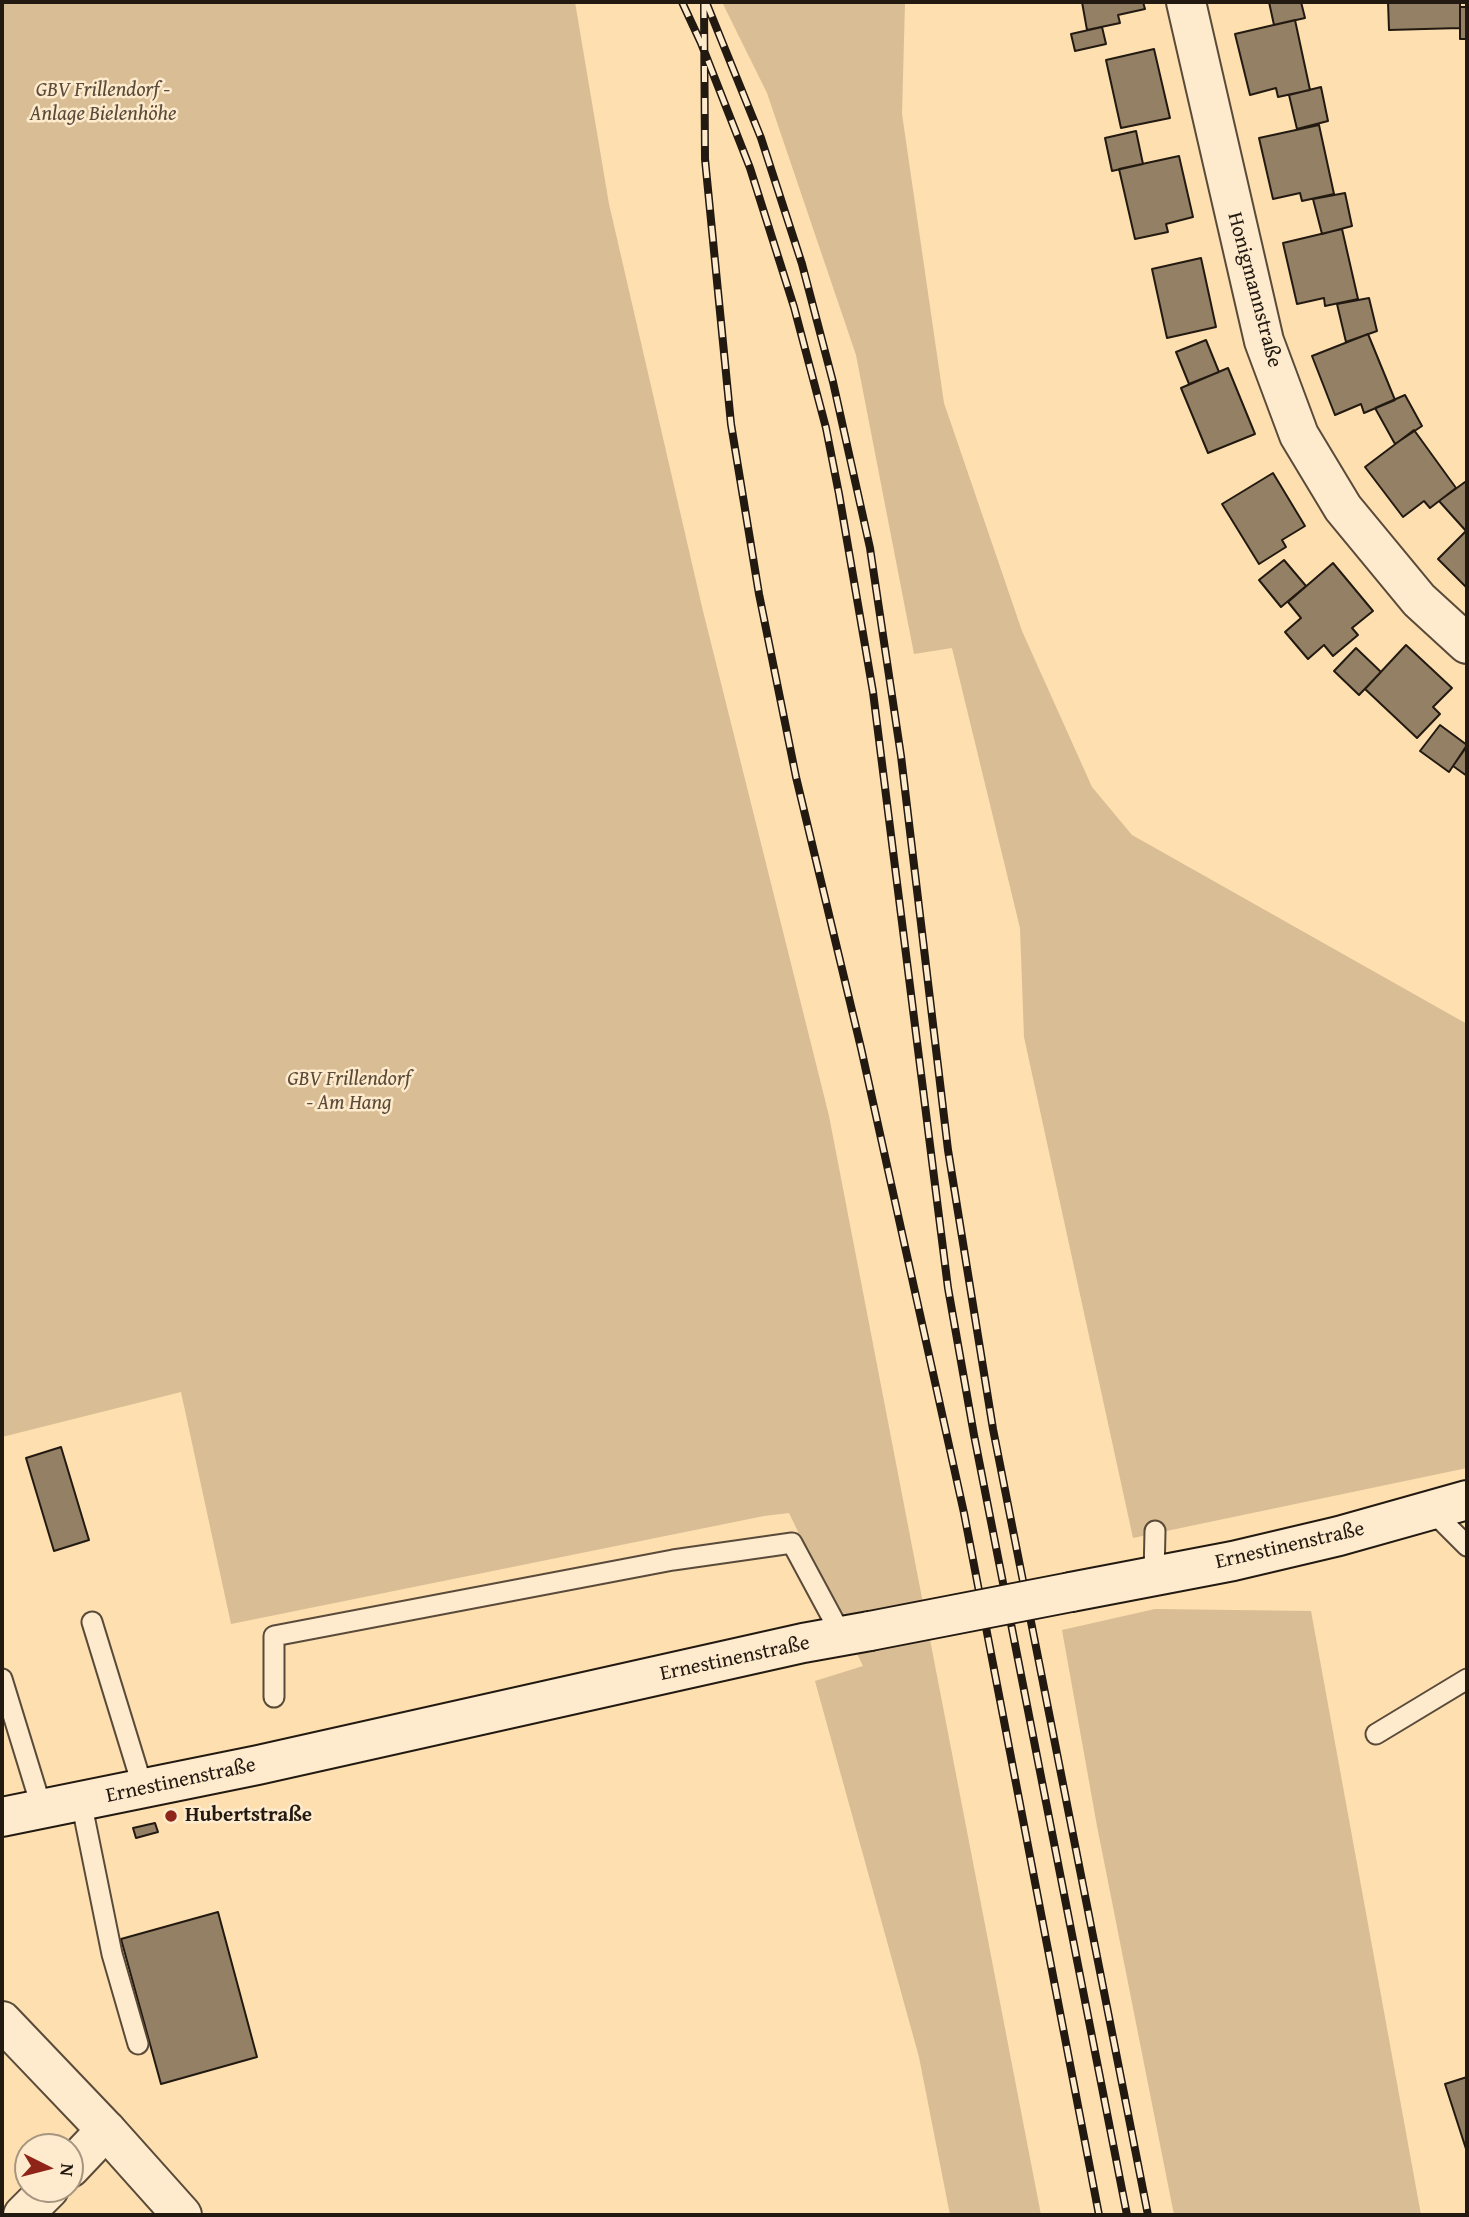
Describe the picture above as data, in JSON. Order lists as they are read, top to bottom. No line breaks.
{"streets":{"main road":["Honigmannstraße","Ernestinenstraße"]},"parks":["GBV Frillendorf - Anlage Bielenhöhe","GBV Frillendorf - Am Hang"],"places":["Hubertstraße"],"north":"right"}
